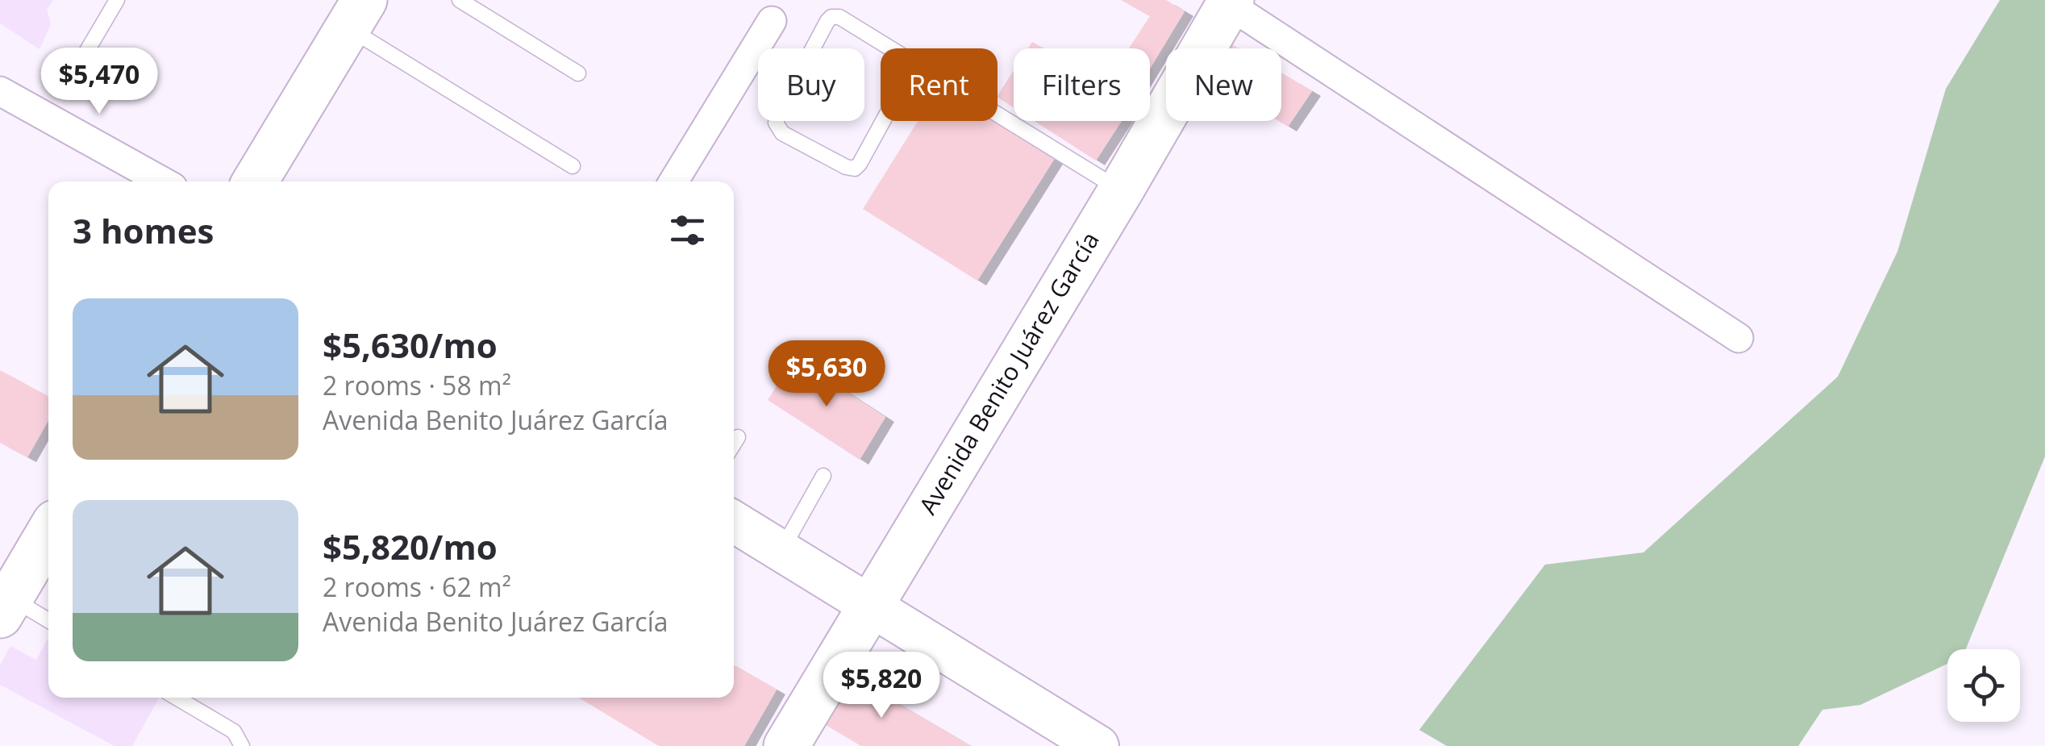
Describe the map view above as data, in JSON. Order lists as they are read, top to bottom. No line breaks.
{"streets":{"main road":["Avenida Benito Juárez García"]},"page":{"price":["$5,470","$5,630","$5,820"],"chip":["Buy","Rent","Filters","New"],"heading":"3 homes","list":[{"name":"$5,630/mo","note":"2 rooms · 58 m² · Avenida Benito Juárez García"},{"name":"$5,820/mo","note":"2 rooms · 62 m² · Avenida Benito Juárez García"}]}}
